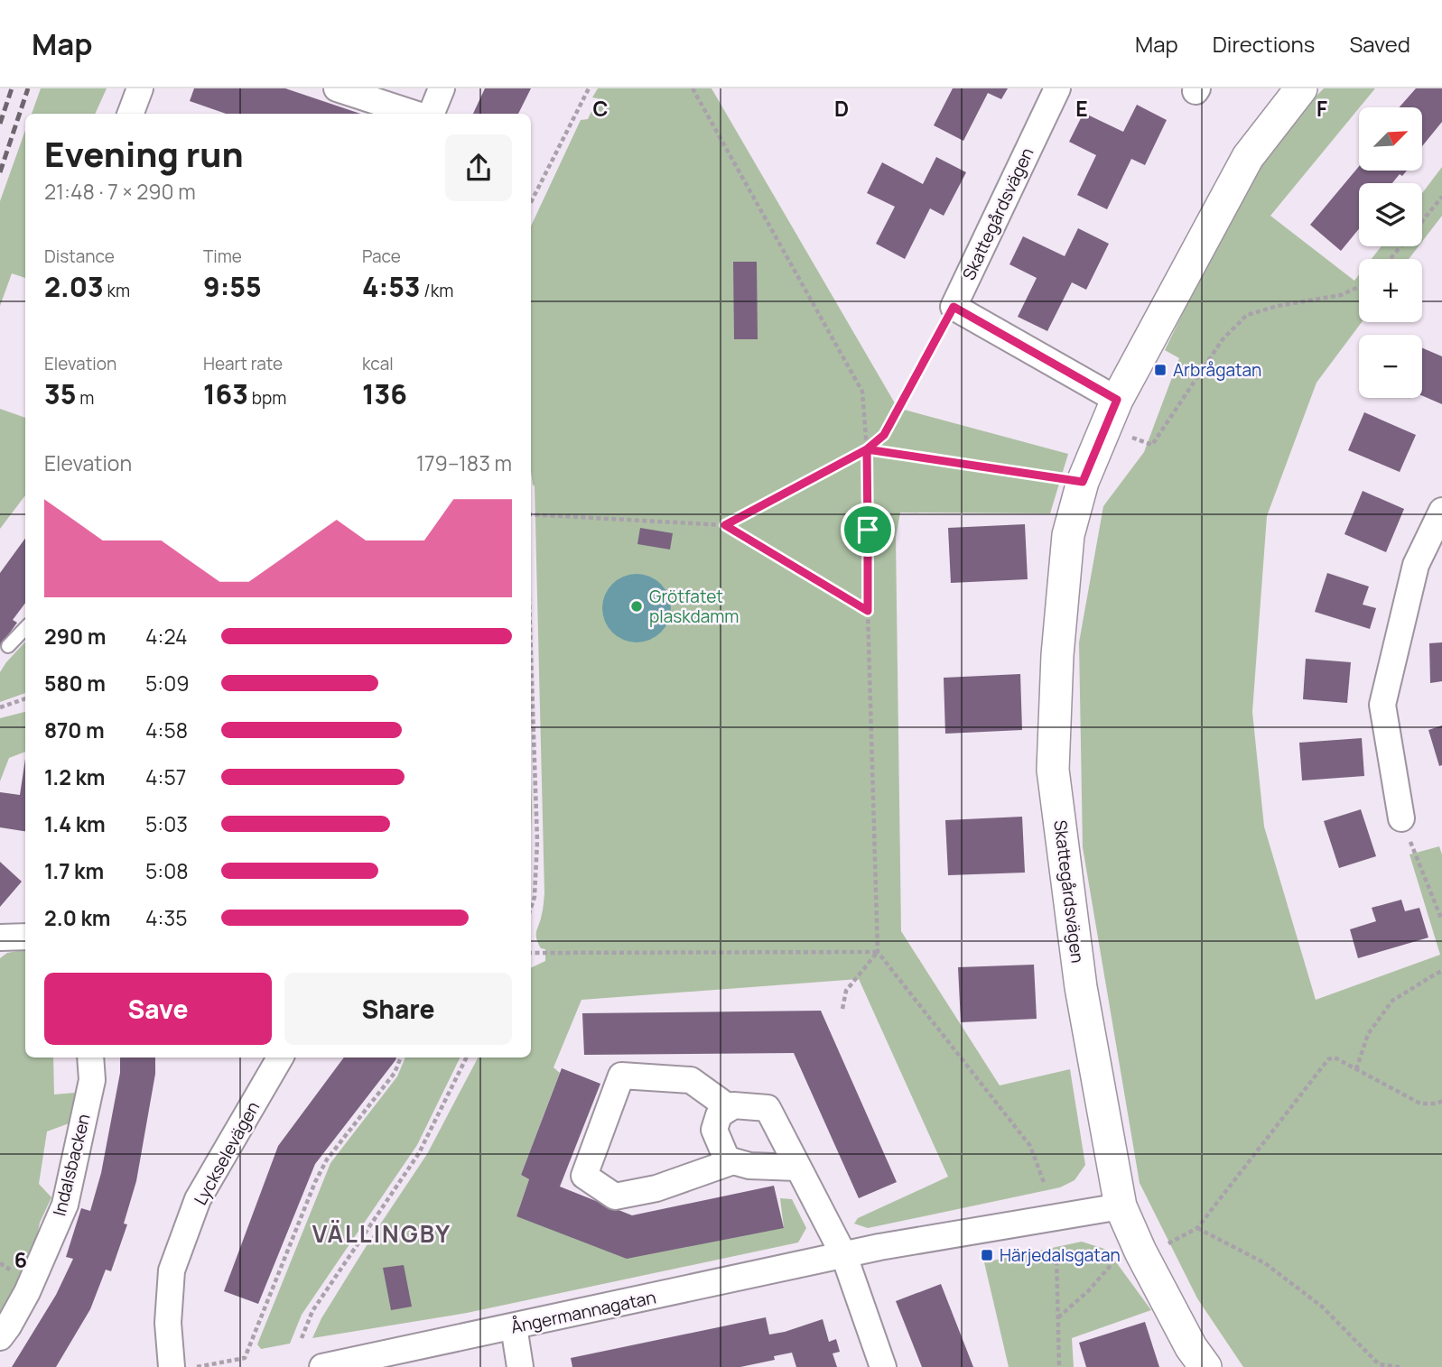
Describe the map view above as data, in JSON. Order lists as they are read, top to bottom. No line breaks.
{"streets":{"street":["Skattegårdsvägen","Lyckselevägen","Indalsbacken","Ångermannagatan"]},"crossings":[["Skattegårdsvägen","Ångermannagatan"]],"districts":["VÄLLINGBY"],"places":{"transit":["Arbrågatan","Härjedalsgatan"],"other":["Grötfatet plaskdamm"]},"north":"top right","page":{"header":"Map","nav":["Map","Directions","Saved"],"map_buttons":["+","−"],"heading":["Evening run","21:48 · 7 × 290 m"],"stats":[["Distance","2.03 km"],["Time","9:55"],["Pace","4:53 /km"],["Elevation","35 m"],["Heart rate","163 bpm"],["kcal","136"]],"chart":["Elevation","179–183 m"],"list":[{"name":"290 m","note":"4:24"},{"name":"580 m","note":"5:09"},{"name":"870 m","note":"4:58"},{"name":"1.2 km","note":"4:57"},{"name":"1.4 km","note":"5:03"},{"name":"1.7 km","note":"5:08"},{"name":"2.0 km","note":"4:35"}],"buttons":["Save","Share"]},"grid":{"columns":["C","D","E","F"],"rows":["6"]}}
